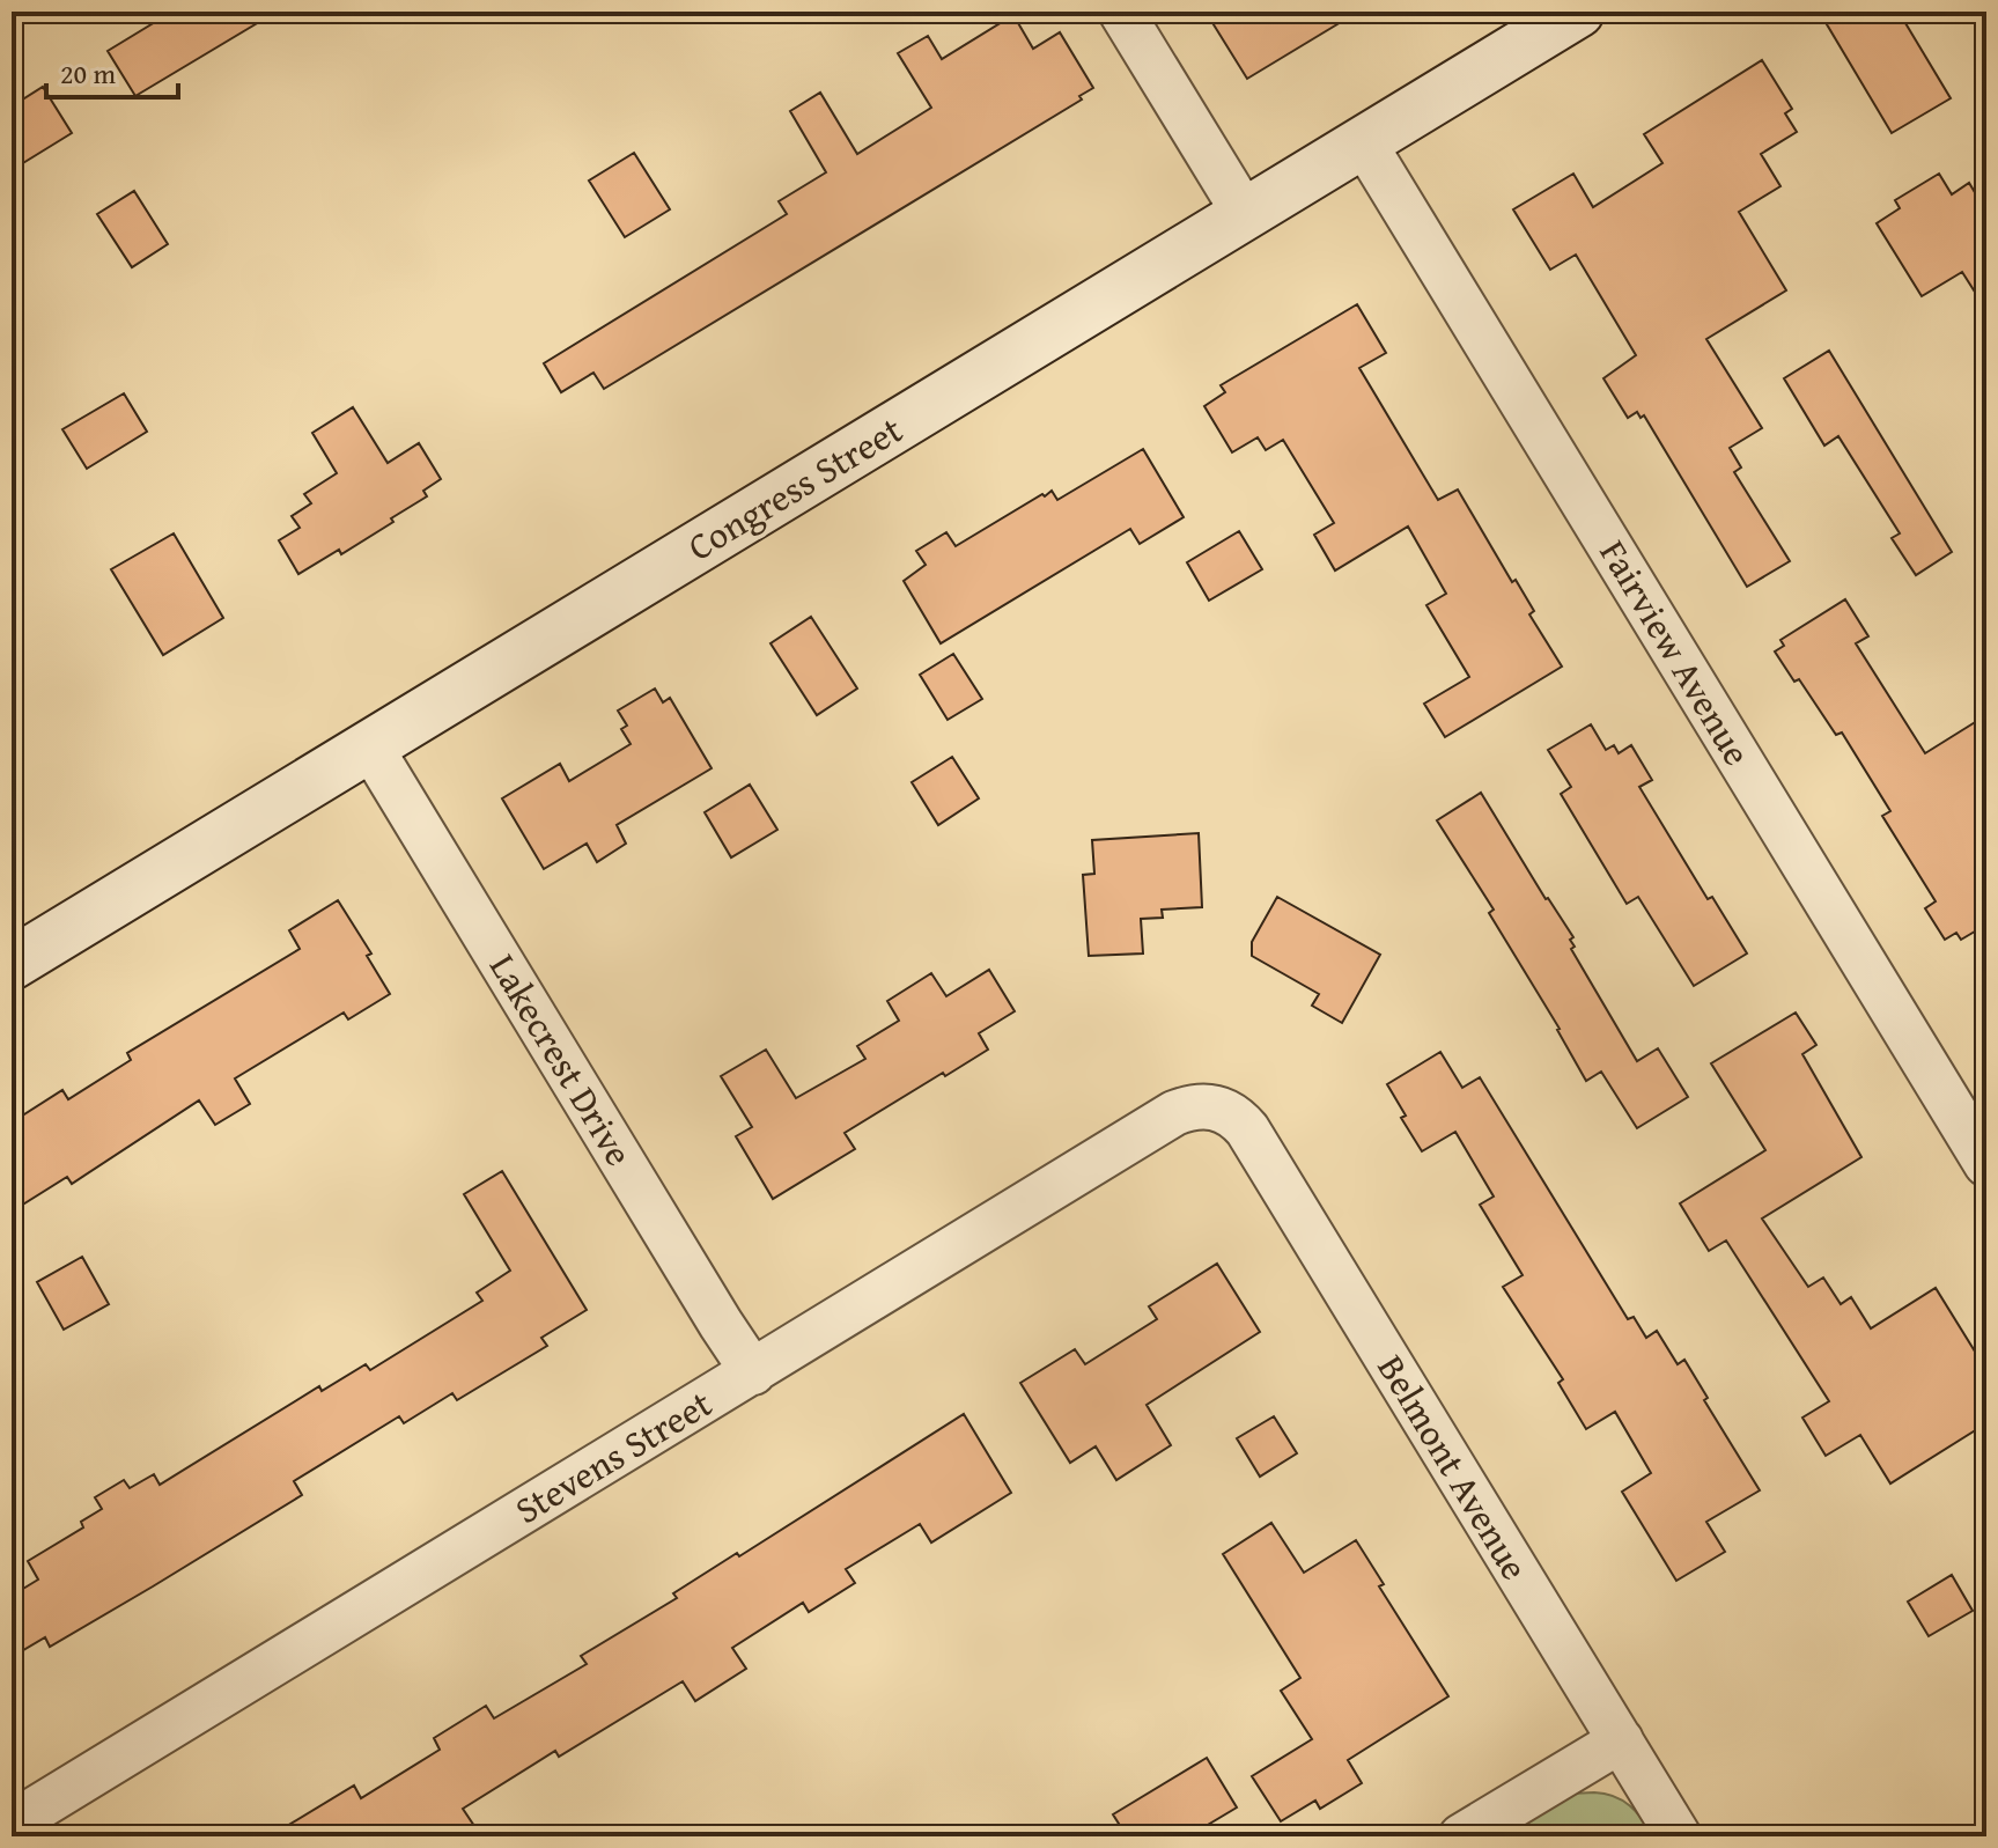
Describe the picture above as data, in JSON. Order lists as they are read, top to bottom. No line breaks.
{"streets":{"street":["Congress Street","Fairview Avenue","Lakecrest Drive","Stevens Street","Belmont Avenue"]},"crossings":[["Congress Street","Fairview Avenue"],["Congress Street","Lakecrest Drive"],["Lakecrest Drive","Stevens Street"],["Stevens Street","Belmont Avenue"]],"scale_bar":"20 m"}
